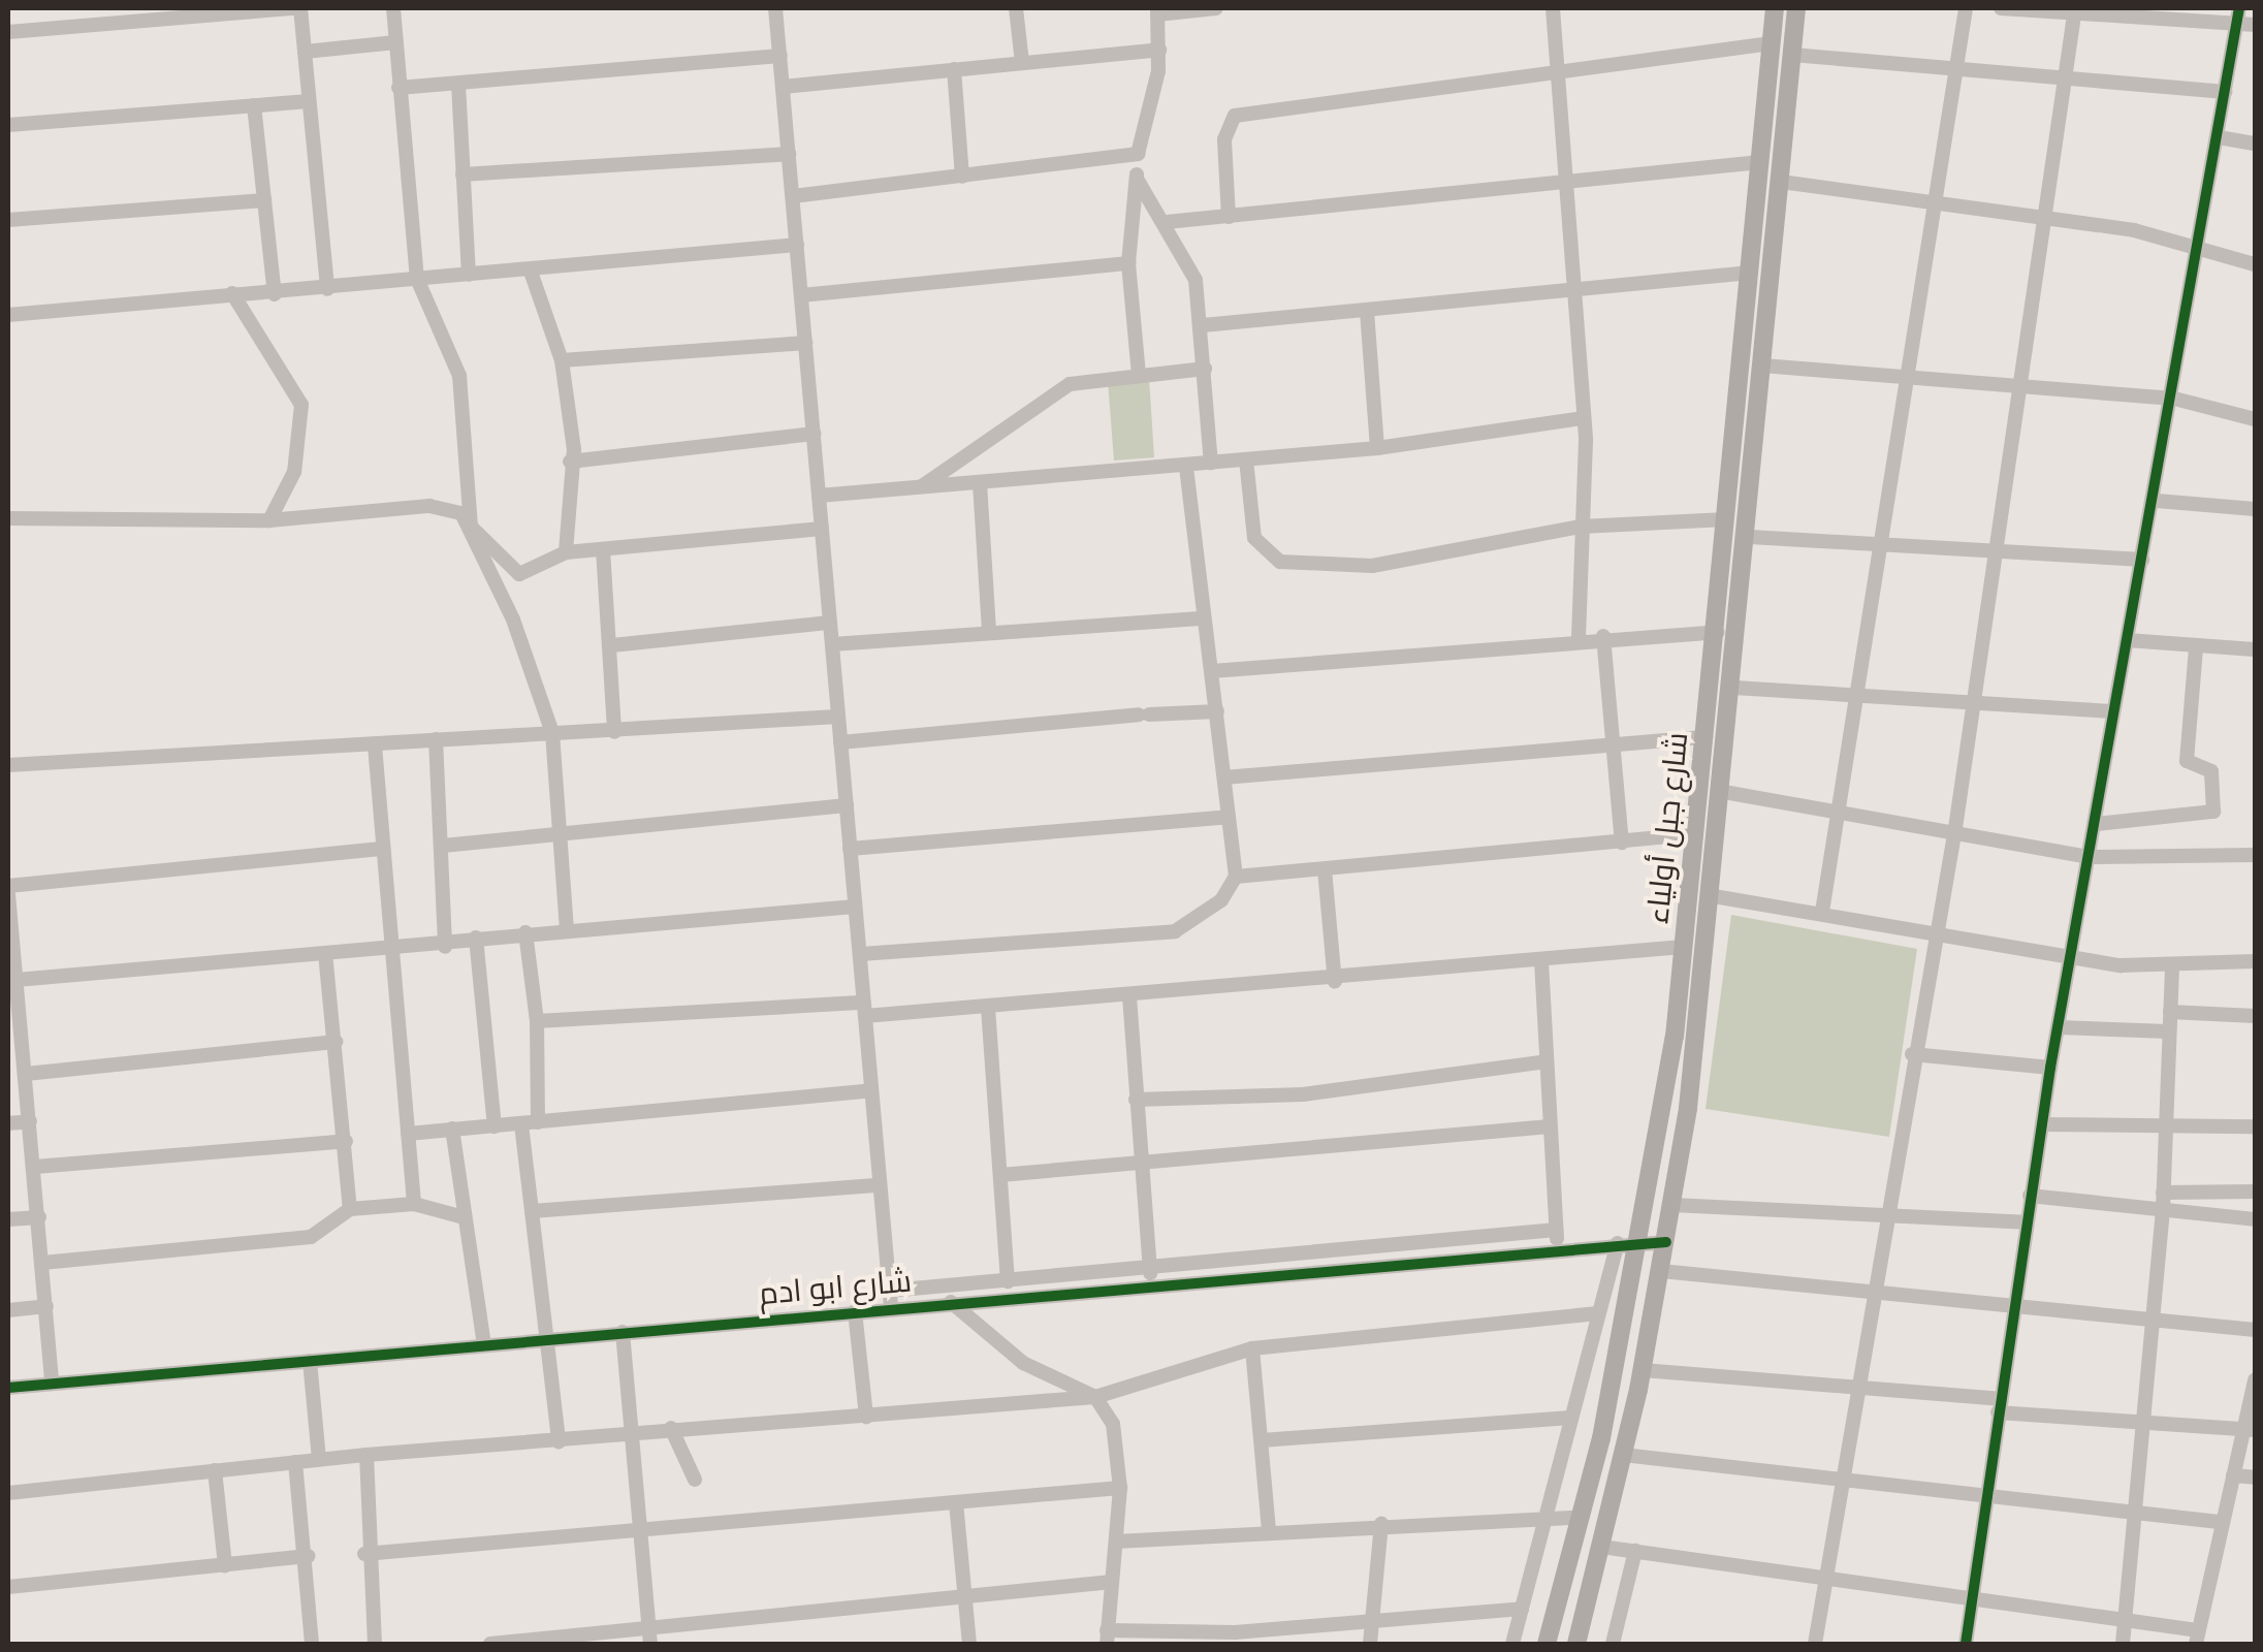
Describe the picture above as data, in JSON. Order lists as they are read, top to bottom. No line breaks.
{"streets":{"main road":["شارع جبل أولياء"],"street":["شارع ابو ادم"]},"crossings":[["شارع جبل أولياء","شارع ابو ادم"]]}
